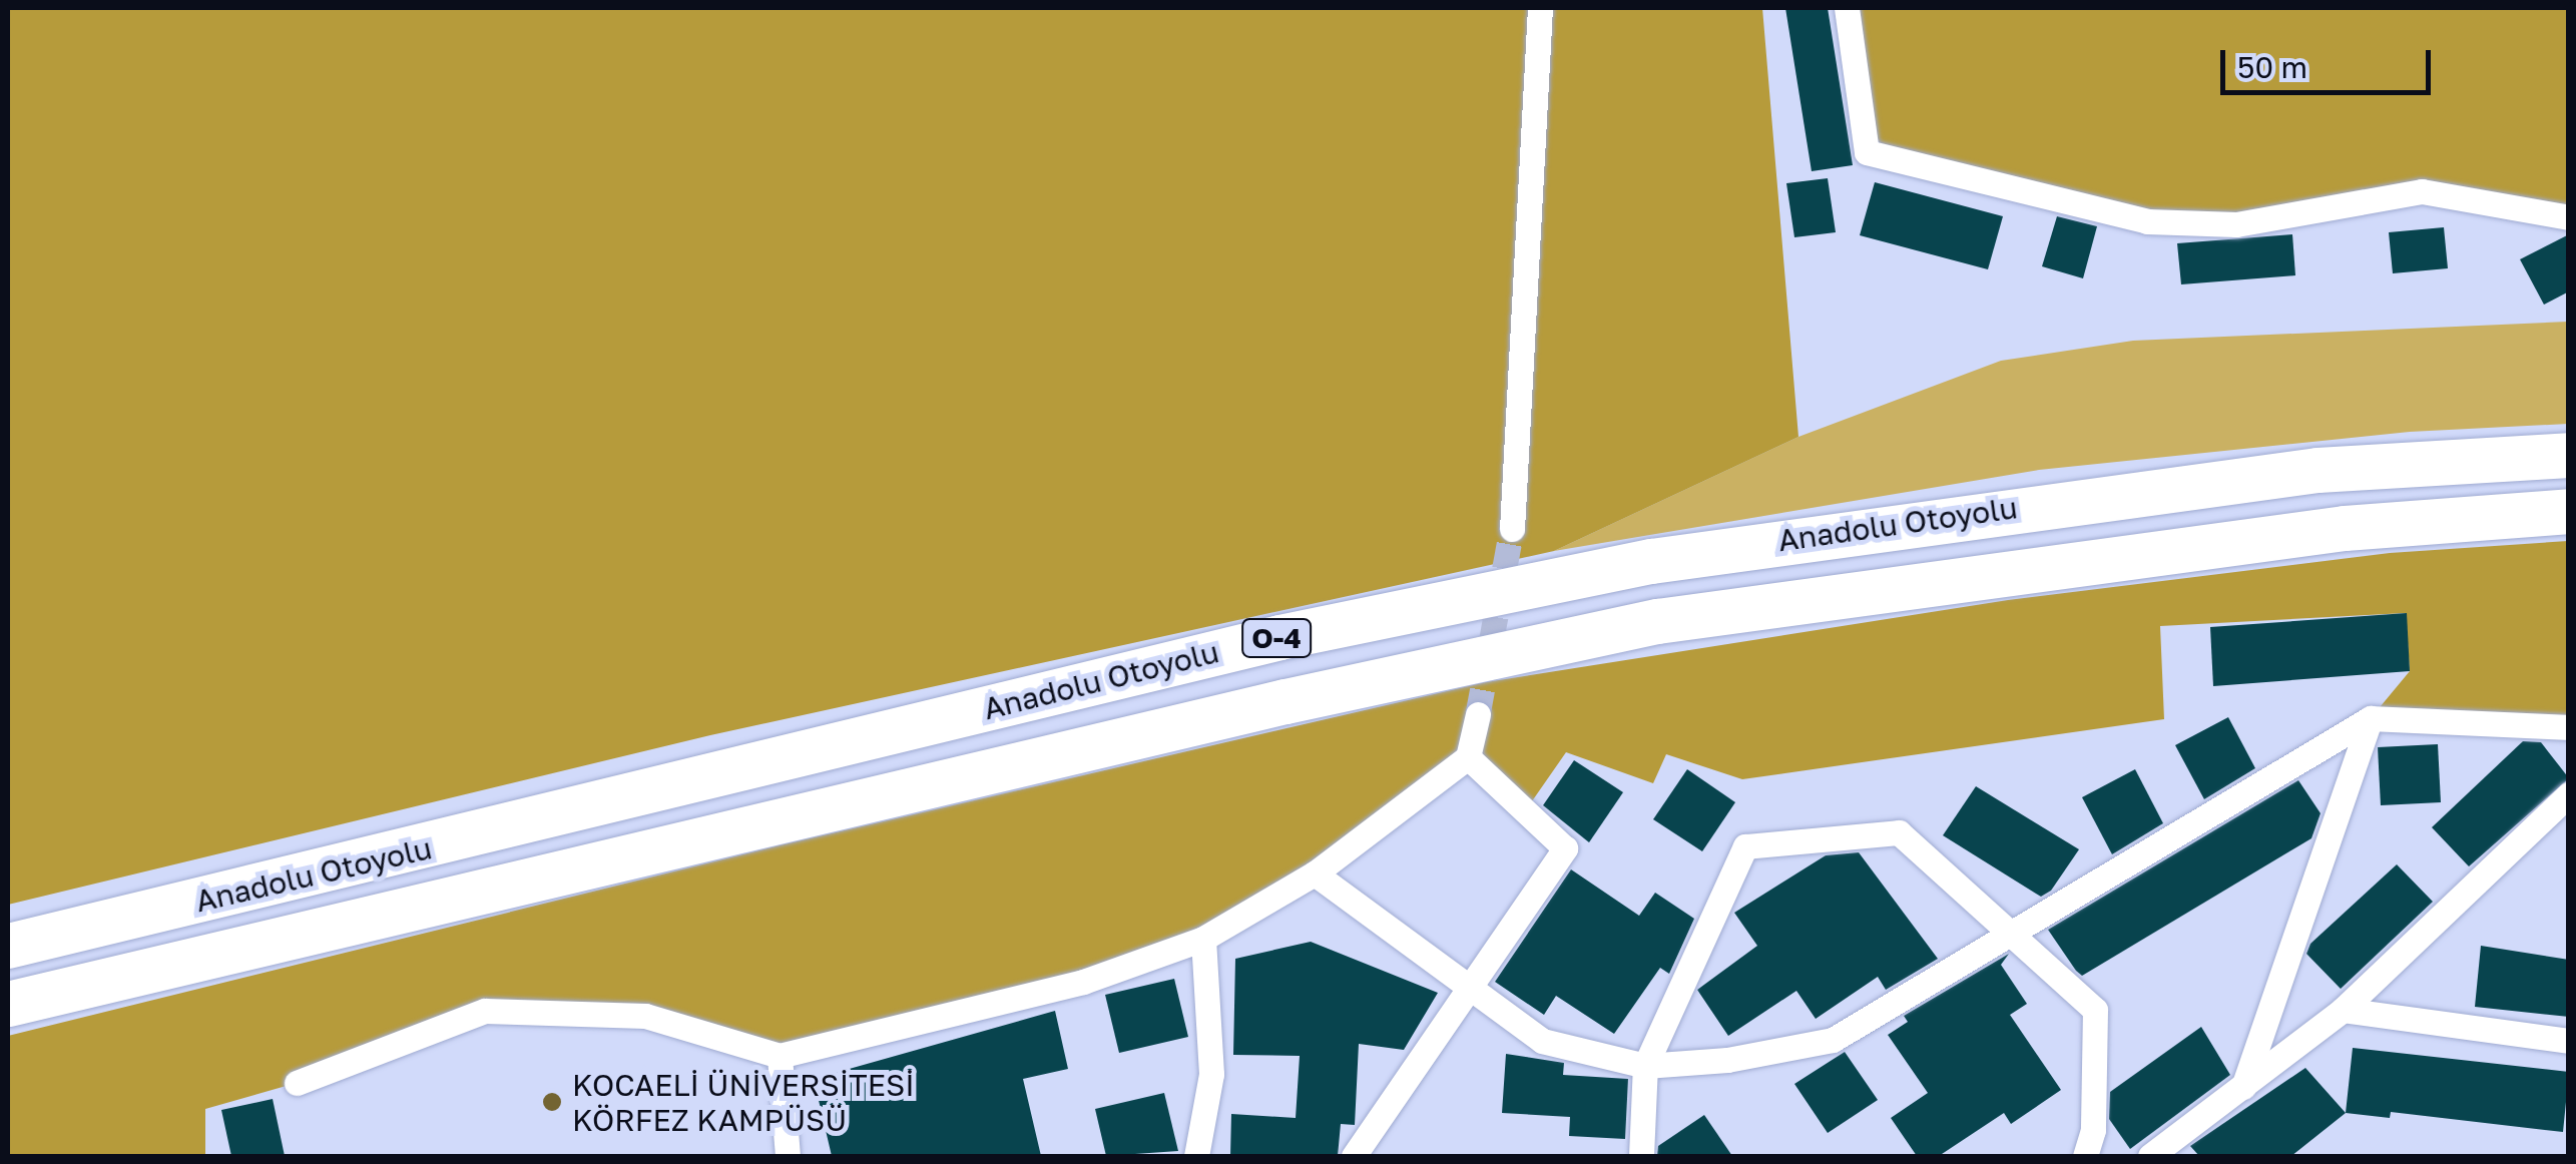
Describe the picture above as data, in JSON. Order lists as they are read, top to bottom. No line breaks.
{"streets":{"highway":["Anadolu Otoyolu","O-4"]},"places":["KOCAELİ ÜNİVERSİTESİ KÖRFEZ KAMPÜSÜ"],"scale_bar":"50 m"}
